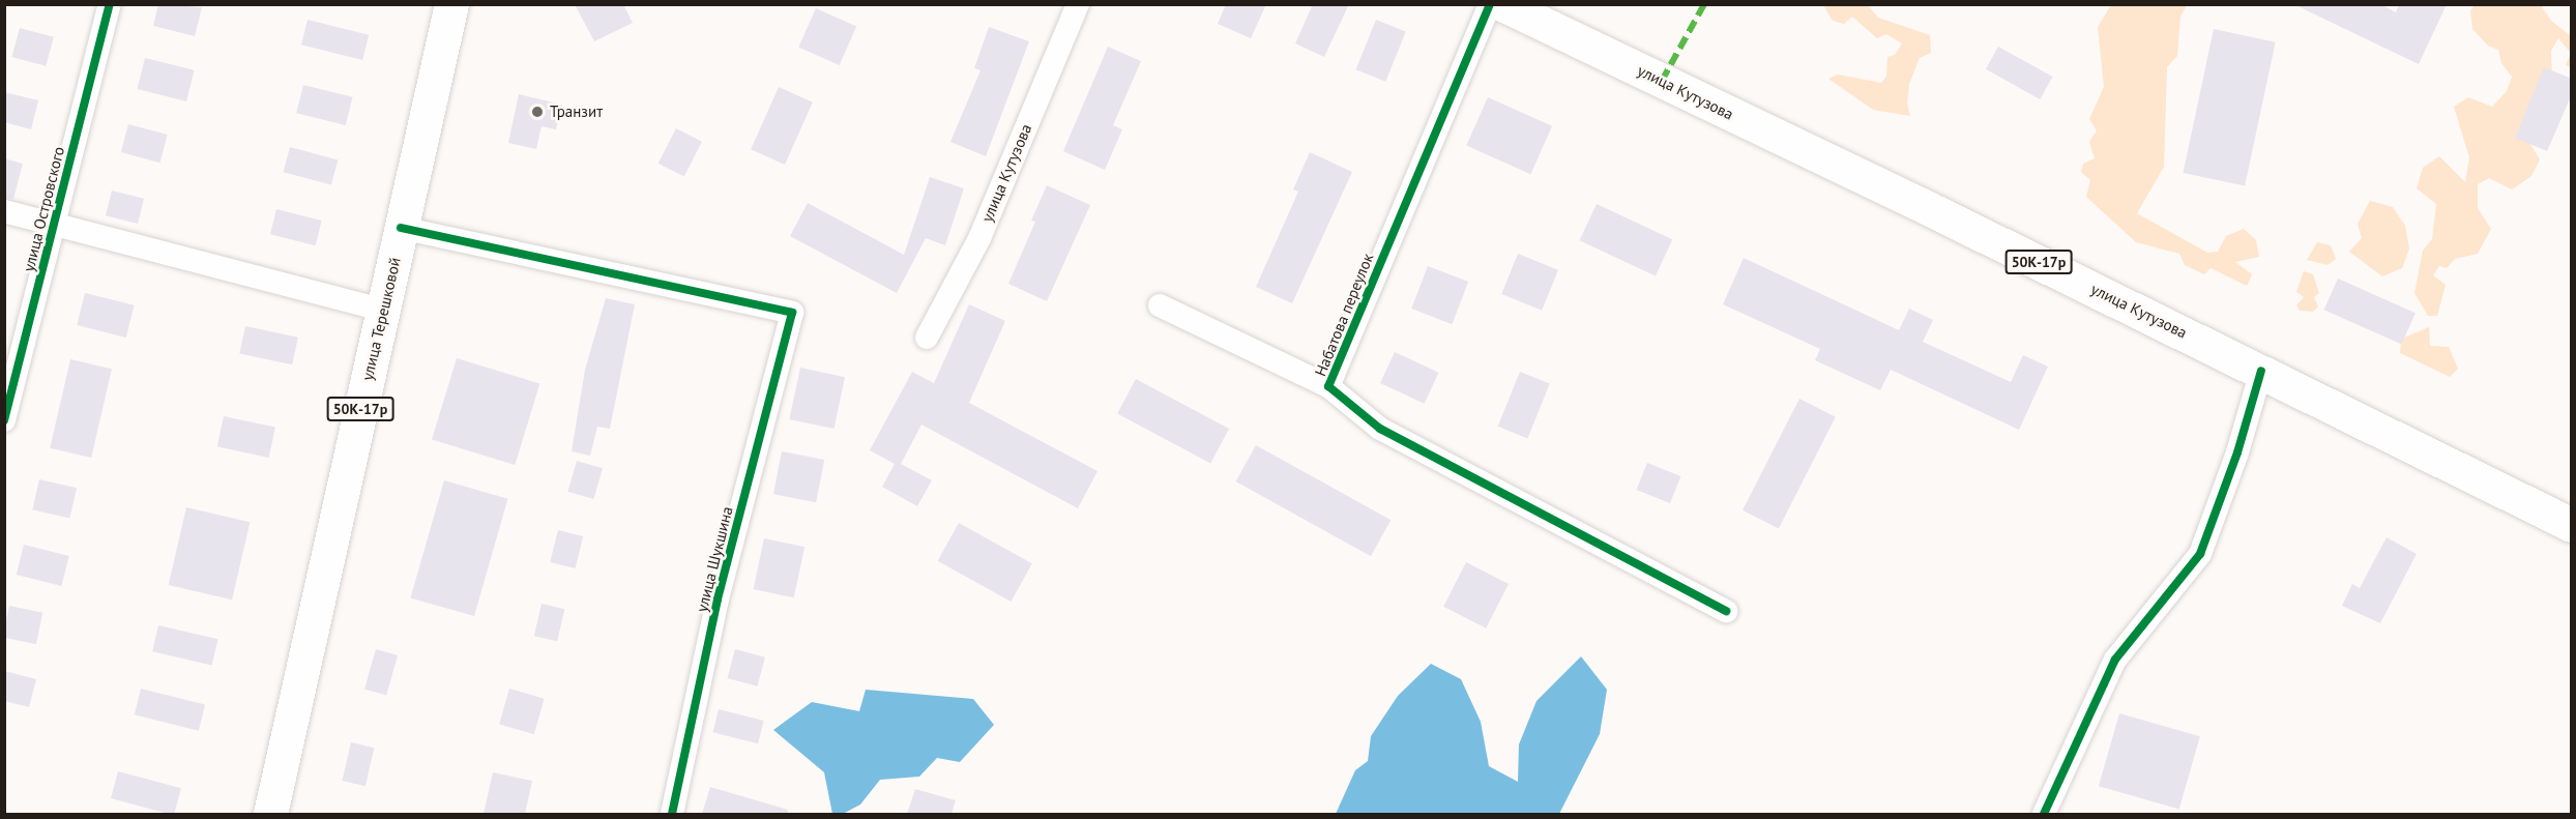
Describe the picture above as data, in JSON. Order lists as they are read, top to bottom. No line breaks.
{"streets":{"main road":["улица Кутузова","50К-17р","улица Терешковой"],"street":["улица Островского","Набатова переулок","улица Шукшина"]},"crossings":[["улица Терешковой","улица Шукшина"]],"places":["Транзит"]}
